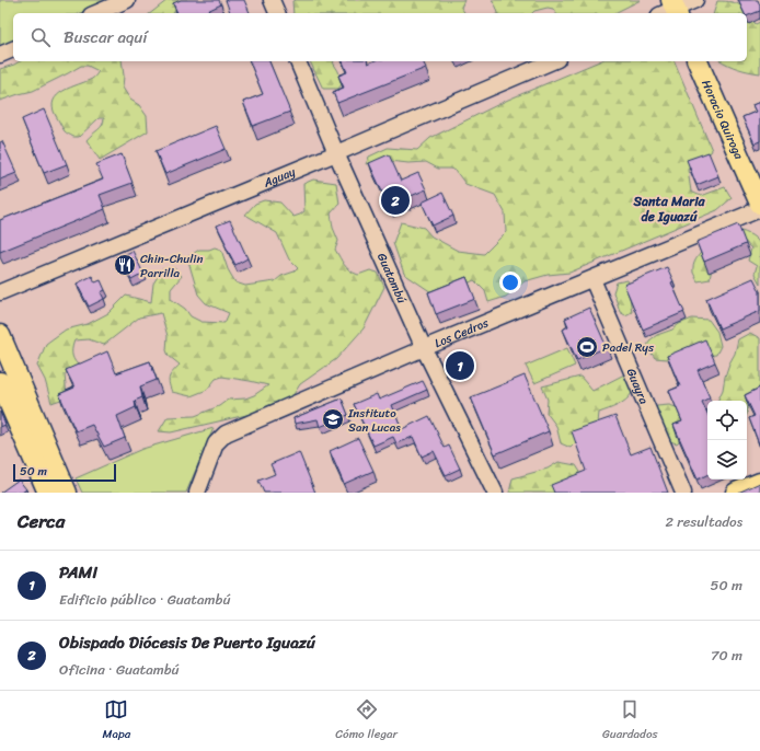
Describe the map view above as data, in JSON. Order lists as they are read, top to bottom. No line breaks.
{"streets":{"main road":["Horacio Quiroga"],"street":["Aguay","Guatambú","Los Cedros","Guayra"]},"crossings":[["Aguay","Guatambú"],["Guatambú","Los Cedros"],["Los Cedros","Guayra"]],"districts":["Santa Maria de Iguazú"],"places":{"restaurant":["Chin-Chulin Parrilla"],"sports":["Padel Rys"],"school or university":["Instituto San Lucas"]},"scale_bar":"50 m","page":{"search":"Buscar aquí","pins":["2","1"],"scale":"50 m","heading":["Cerca","2 resultados"],"list":[{"mark":"1","name":"PAMI","note":"Edificio público · Guatambú","value":"50 m"},{"mark":"2","name":"Obispado Diócesis De Puerto Iguazú","note":"Oficina · Guatambú","value":"70 m"}],"nav":["Mapa","Cómo llegar","Guardados"]}}
